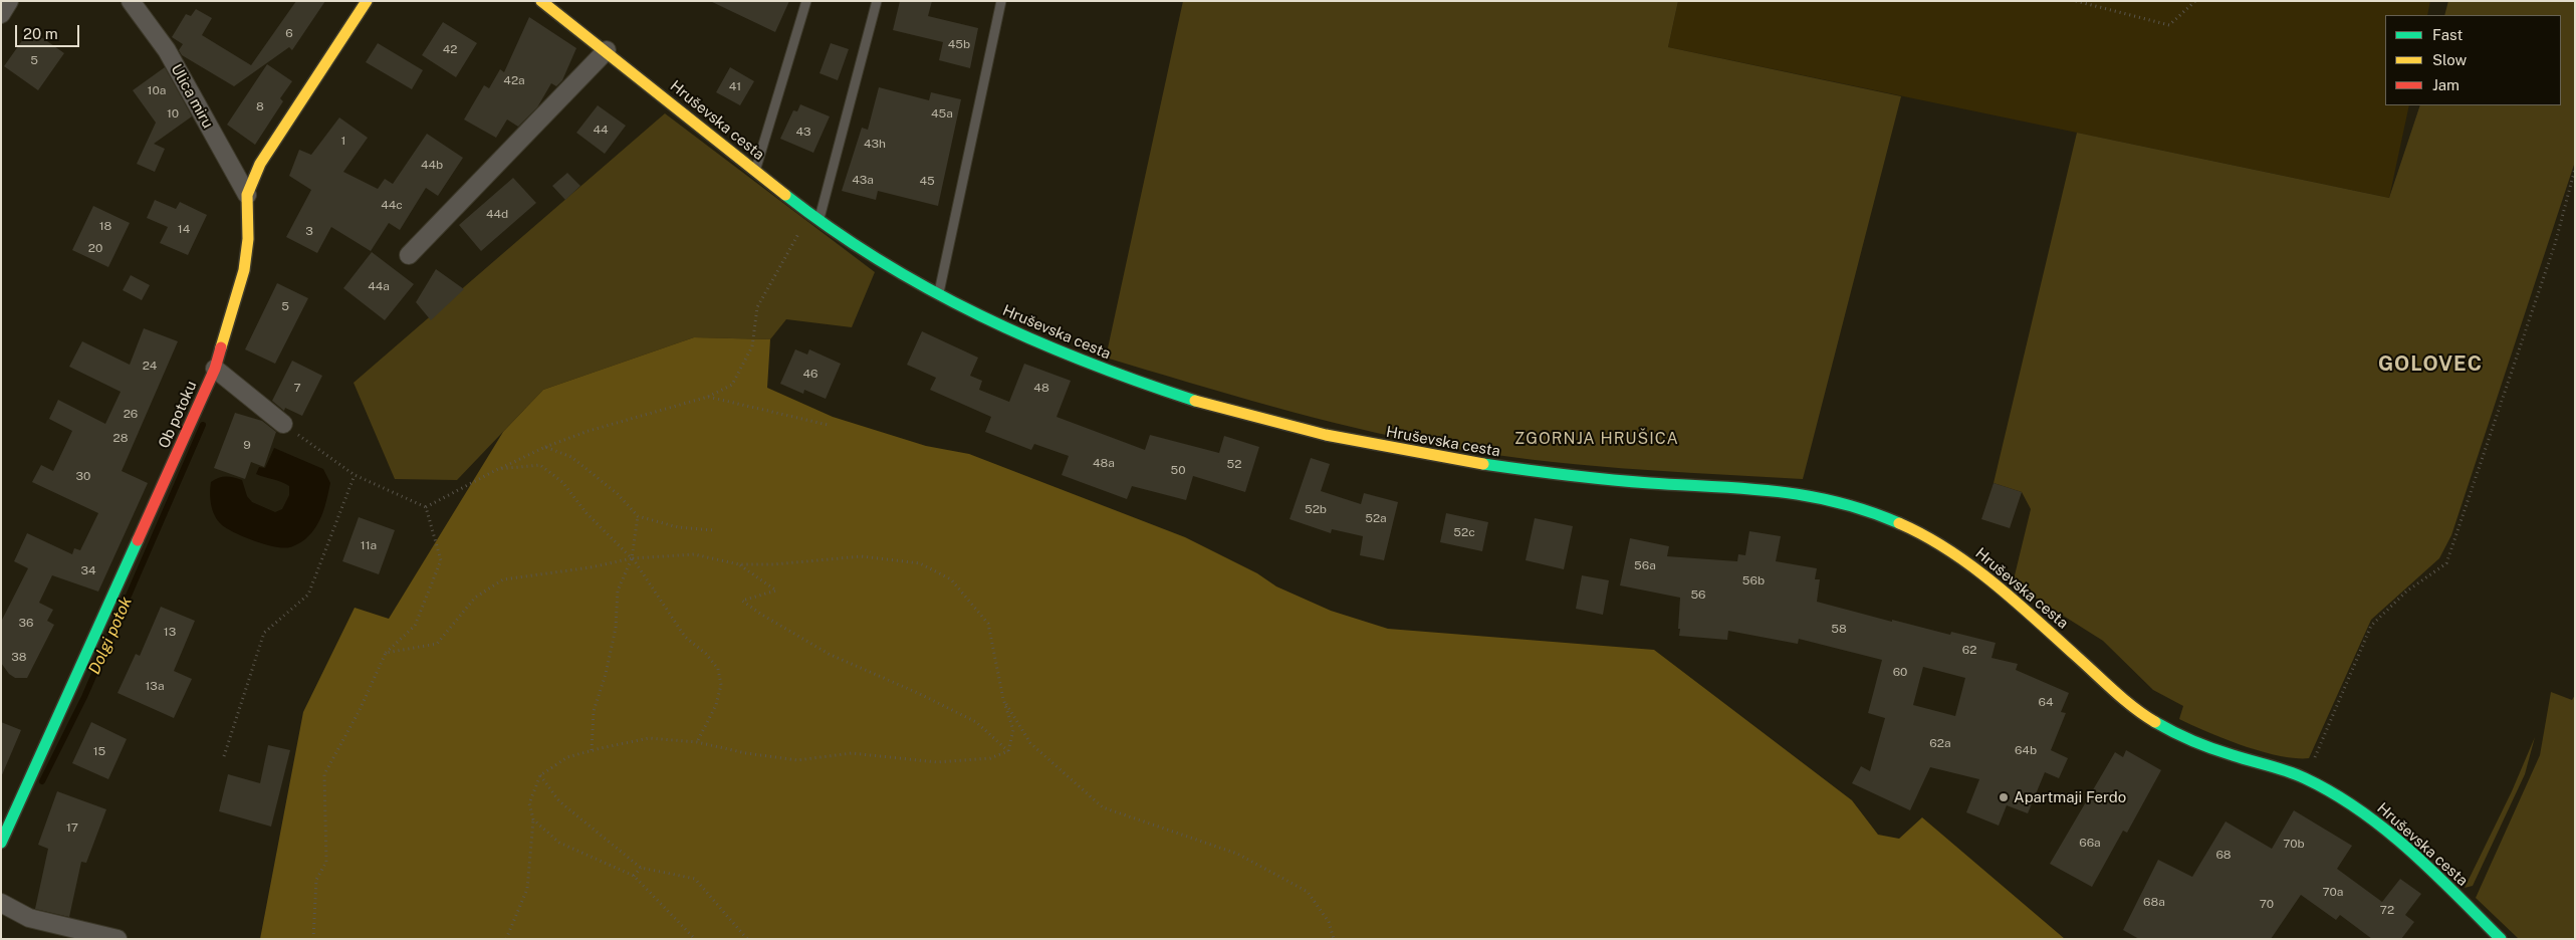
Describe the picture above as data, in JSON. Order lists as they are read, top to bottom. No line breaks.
{"streets":{"street":["Ulica miru","Hruševska cesta","Ob potoku"]},"crossings":[["Ulica miru","Ob potoku"]],"districts":["GOLOVEC","ZGORNJA HRUŠICA"],"water":["Dolgi potok"],"places":["Apartmaji Ferdo"],"house_numbers":["6","45b","42","5","42a","41","10a","8","10","45a","44","43","1","43h","44b","43a","45","44c","44d","18","14","3","20","44a","5","24","46","7","48","26","28","9","48a","52","50","30","52b","52a","52c","11a","56a","34","56b","56","36","58","13","62","38","60","13a","64","62a","64b","15","17","66a","70b","68","70a","68a","70","72"],"legend":["Fast","Slow","Jam"],"scale_bar":"20 m"}
